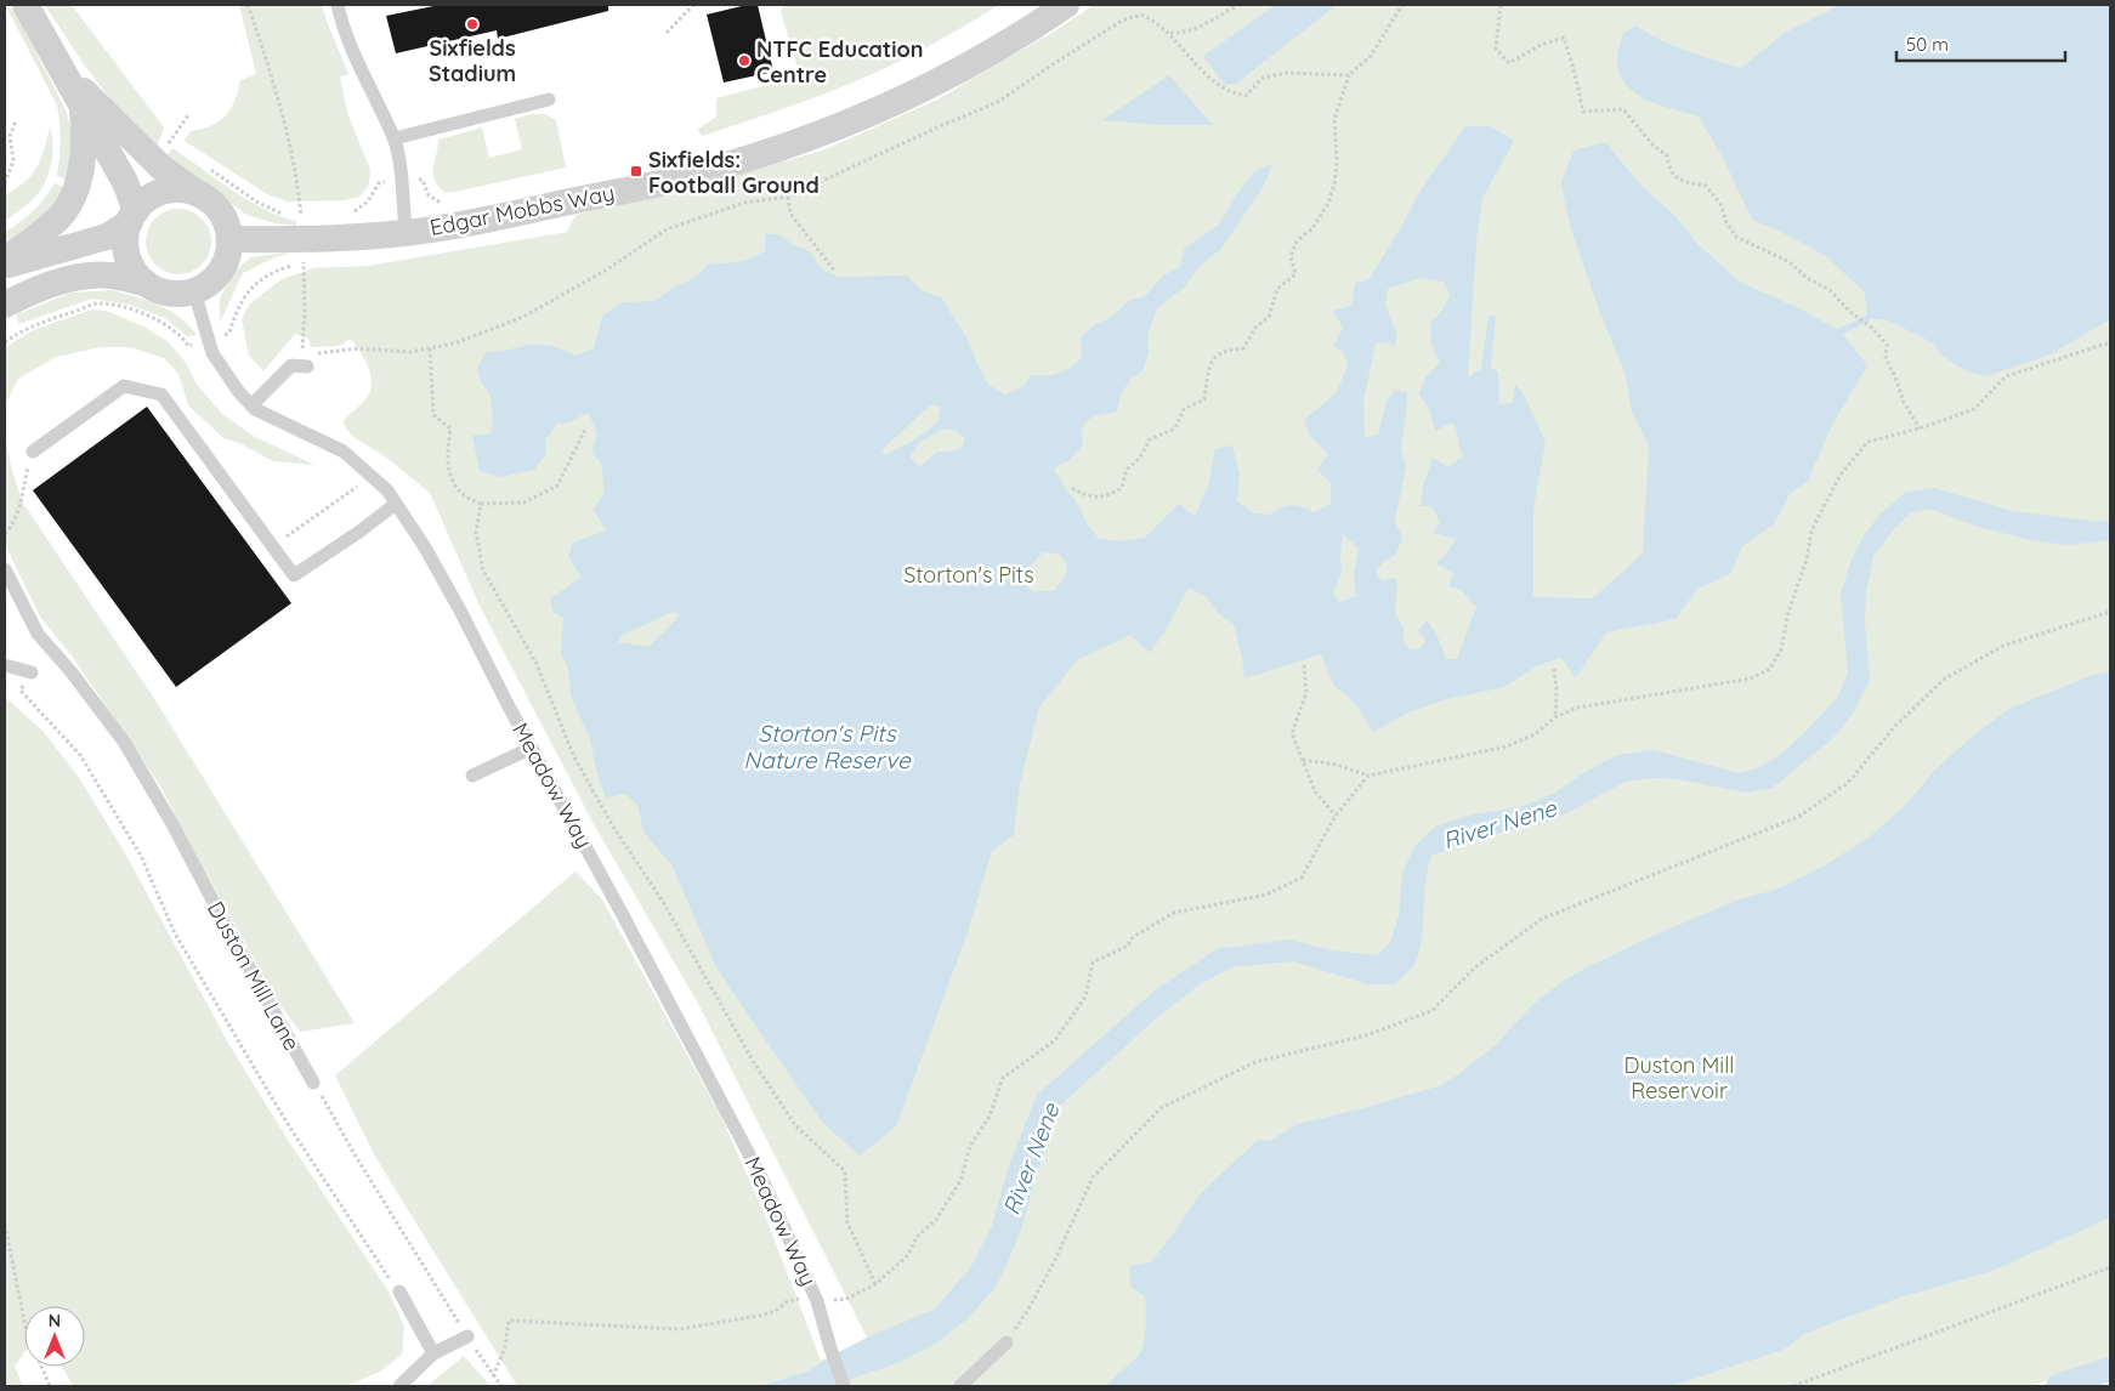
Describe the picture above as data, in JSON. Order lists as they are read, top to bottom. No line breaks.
{"streets":{"street":["Edgar Mobbs Way"],"lane":["Meadow Way","Duston Mill Lane"]},"crossings":[["Edgar Mobbs Way","Meadow Way"]],"water":["Storton's Pits Nature Reserve","River Nene"],"parks":["Storton's Pits","Duston Mill Reservoir"],"places":{"other":["Sixfields Stadium","NTFC Education Centre"],"transit":["Sixfields: Football Ground"]},"scale_bar":"50 m","north":"top"}
